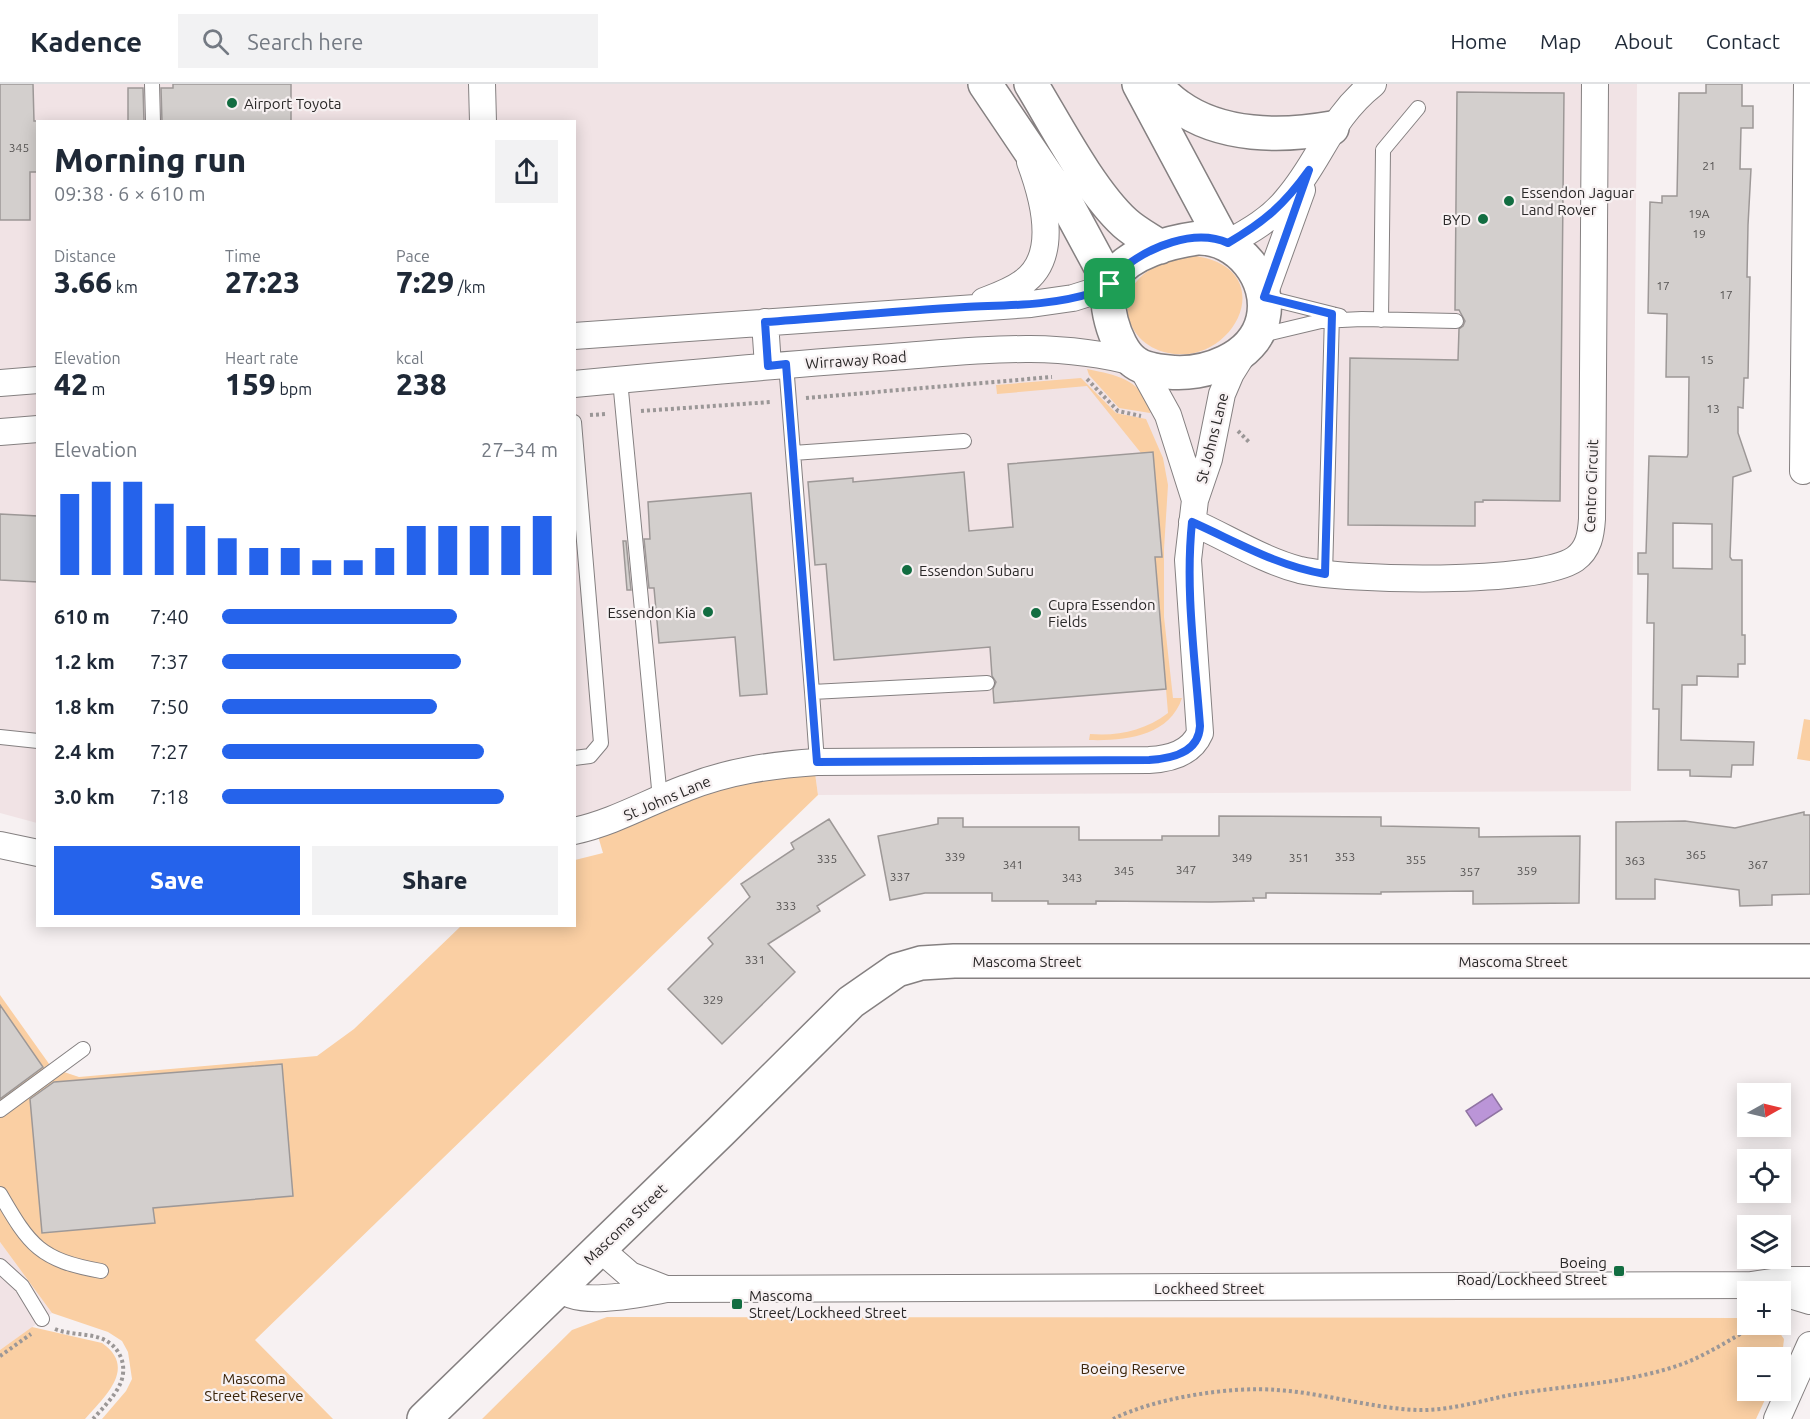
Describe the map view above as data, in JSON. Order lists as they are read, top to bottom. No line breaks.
{"streets":{"main road":["Mascoma Street"],"street":["Wirraway Road","St Johns Lane","Centro Circuit","Lockheed Street"]},"crossings":[["Wirraway Road","St Johns Lane"],["St Johns Lane","Centro Circuit"],["Mascoma Street","Lockheed Street"]],"parks":["Boeing Reserve","Mascoma Street Reserve"],"places":{"other":["Airport Toyota","Essendon Jaguar Land Rover","BYD","Essendon Subaru","Essendon Kia","Cupra Essendon Fields"],"transit":["Boeing Road/Lockheed Street","Mascoma Street/Lockheed Street"]},"house_numbers":["345","21","19A","19","17","17","15","13","365","339","353","349","351","335","355","363","341","367","347","345","359","357","337","343","333","331","329"],"north":"right","page":{"header":"Kadence","search":"Search here","nav":["Home","Map","About","Contact"],"heading":["Morning run","09:38 · 6 × 610 m"],"stats":[["Distance","3.66 km"],["Time","27:23"],["Pace","7:29 /km"],["Elevation","42 m"],["Heart rate","159 bpm"],["kcal","238"]],"chart":["Elevation","27–34 m"],"list":[{"name":"610 m","note":"7:40"},{"name":"1.2 km","note":"7:37"},{"name":"1.8 km","note":"7:50"},{"name":"2.4 km","note":"7:27"},{"name":"3.0 km","note":"7:18"}],"buttons":["Save","Share"],"map_buttons":["+","−"]}}
